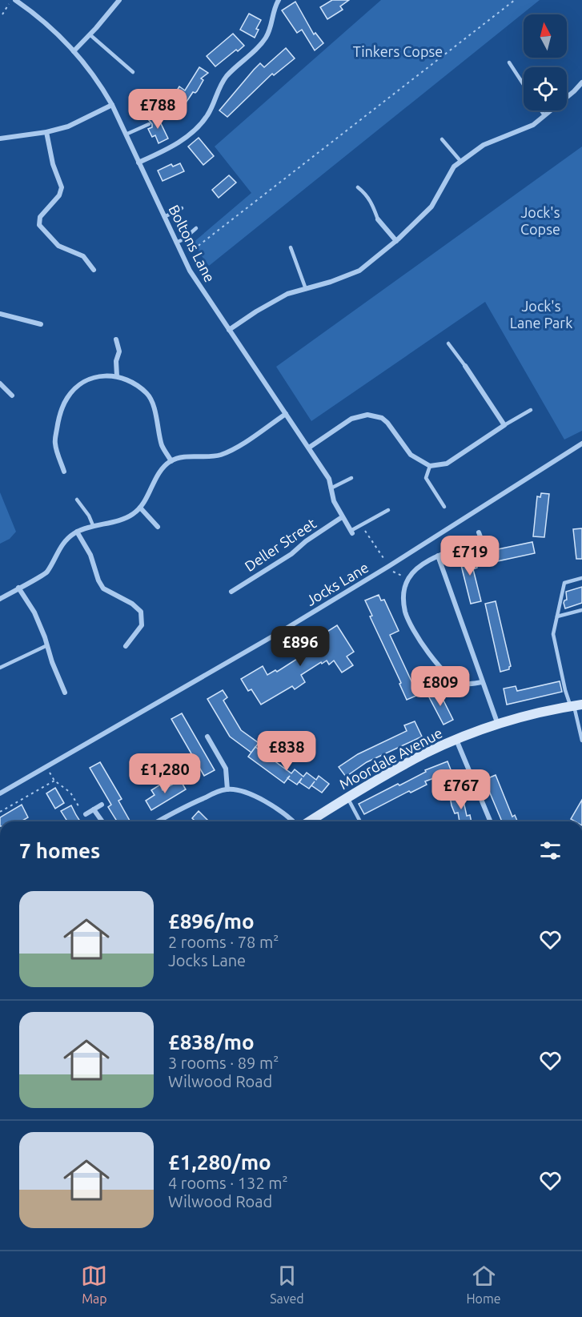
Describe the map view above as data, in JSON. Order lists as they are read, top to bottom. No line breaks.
{"streets":{"street":["Boltons Lane","Deller Street","Jocks Lane","Moordale Avenue"]},"crossings":[["Boltons Lane","Deller Street"]],"parks":["Tinkers Copse","Jock's Copse","Jock's Lane Park"],"north":"top","page":{"price":["£788","£719","£896","£809","£838","£1,280","£767"],"heading":"7 homes","list":[{"name":"£896/mo","note":"2 rooms · 78 m² · Jocks Lane"},{"name":"£838/mo","note":"3 rooms · 89 m² · Wilwood Road"},{"name":"£1,280/mo","note":"4 rooms · 132 m² · Wilwood Road"}],"tabs":["Map","Saved","Home"]}}
